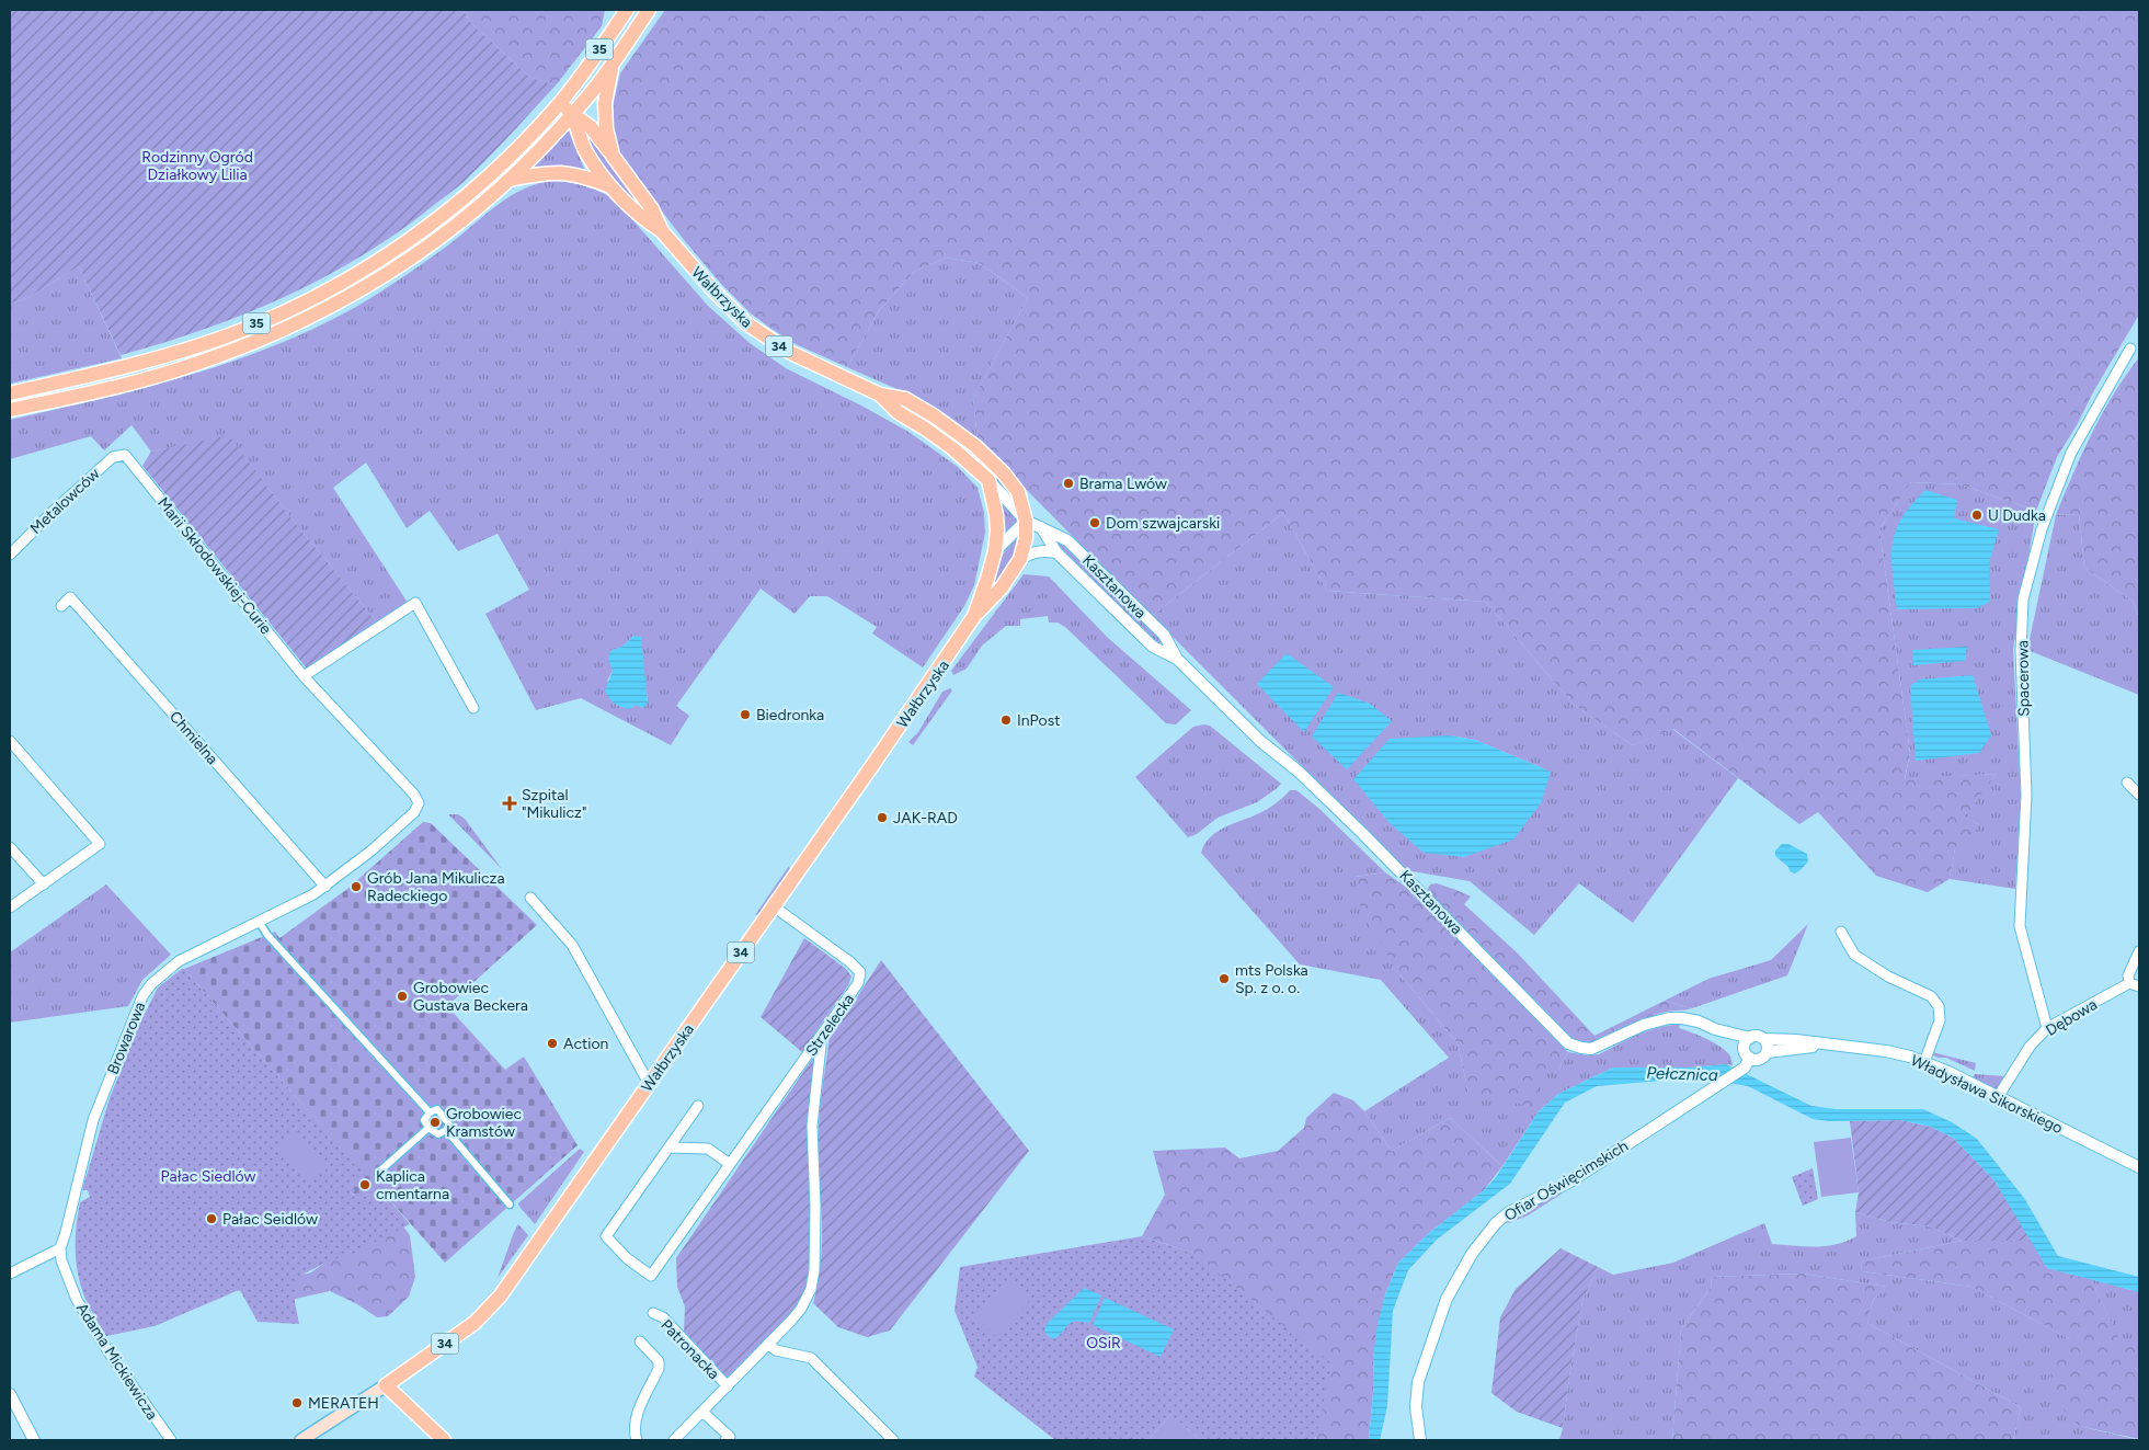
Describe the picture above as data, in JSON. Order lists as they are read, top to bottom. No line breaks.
{"streets":{"main road":["35","Wałbrzyska","34"],"street":["Metalowców","Marii Skłodowskiej-Curie","Kasztanowa","Spacerowa","Chmielna","Dębowa","Strzelecka","Browarowa","Władysława Sikorskiego","Ofiar Oświęcimskich","Patronacka","Adama Mickiewicza"]},"crossings":[["35","Wałbrzyska"],["Wałbrzyska","Kasztanowa"],["Wałbrzyska","Strzelecka"],["Metalowców","Marii Skłodowskiej-Curie"],["Marii Skłodowskiej-Curie","Browarowa"],["Kasztanowa","Władysława Sikorskiego"],["Spacerowa","Dębowa"],["Chmielna","Browarowa"],["Dębowa","Władysława Sikorskiego"],["Browarowa","Adama Mickiewicza"],["Władysława Sikorskiego","Ofiar Oświęcimskich"]],"water":["Pełcznica"],"parks":["Rodzinny Ogród Działkowy Lilia","Pałac Siedlów","OSiR"],"places":{"other":["Brama Lwów","U Dudka","Dom szwajcarski","Biedronka","InPost","JAK-RAD","Grób Jana Mikulicza Radeckiego","mts Polska Sp. z o. o.","Grobowiec Gustava Beckera","Action","Grobowiec Kramstów","Kaplica cmentarna","Pałac Seidlów","MERATEH"],"health":["Szpital \"Mikulicz\""]}}
